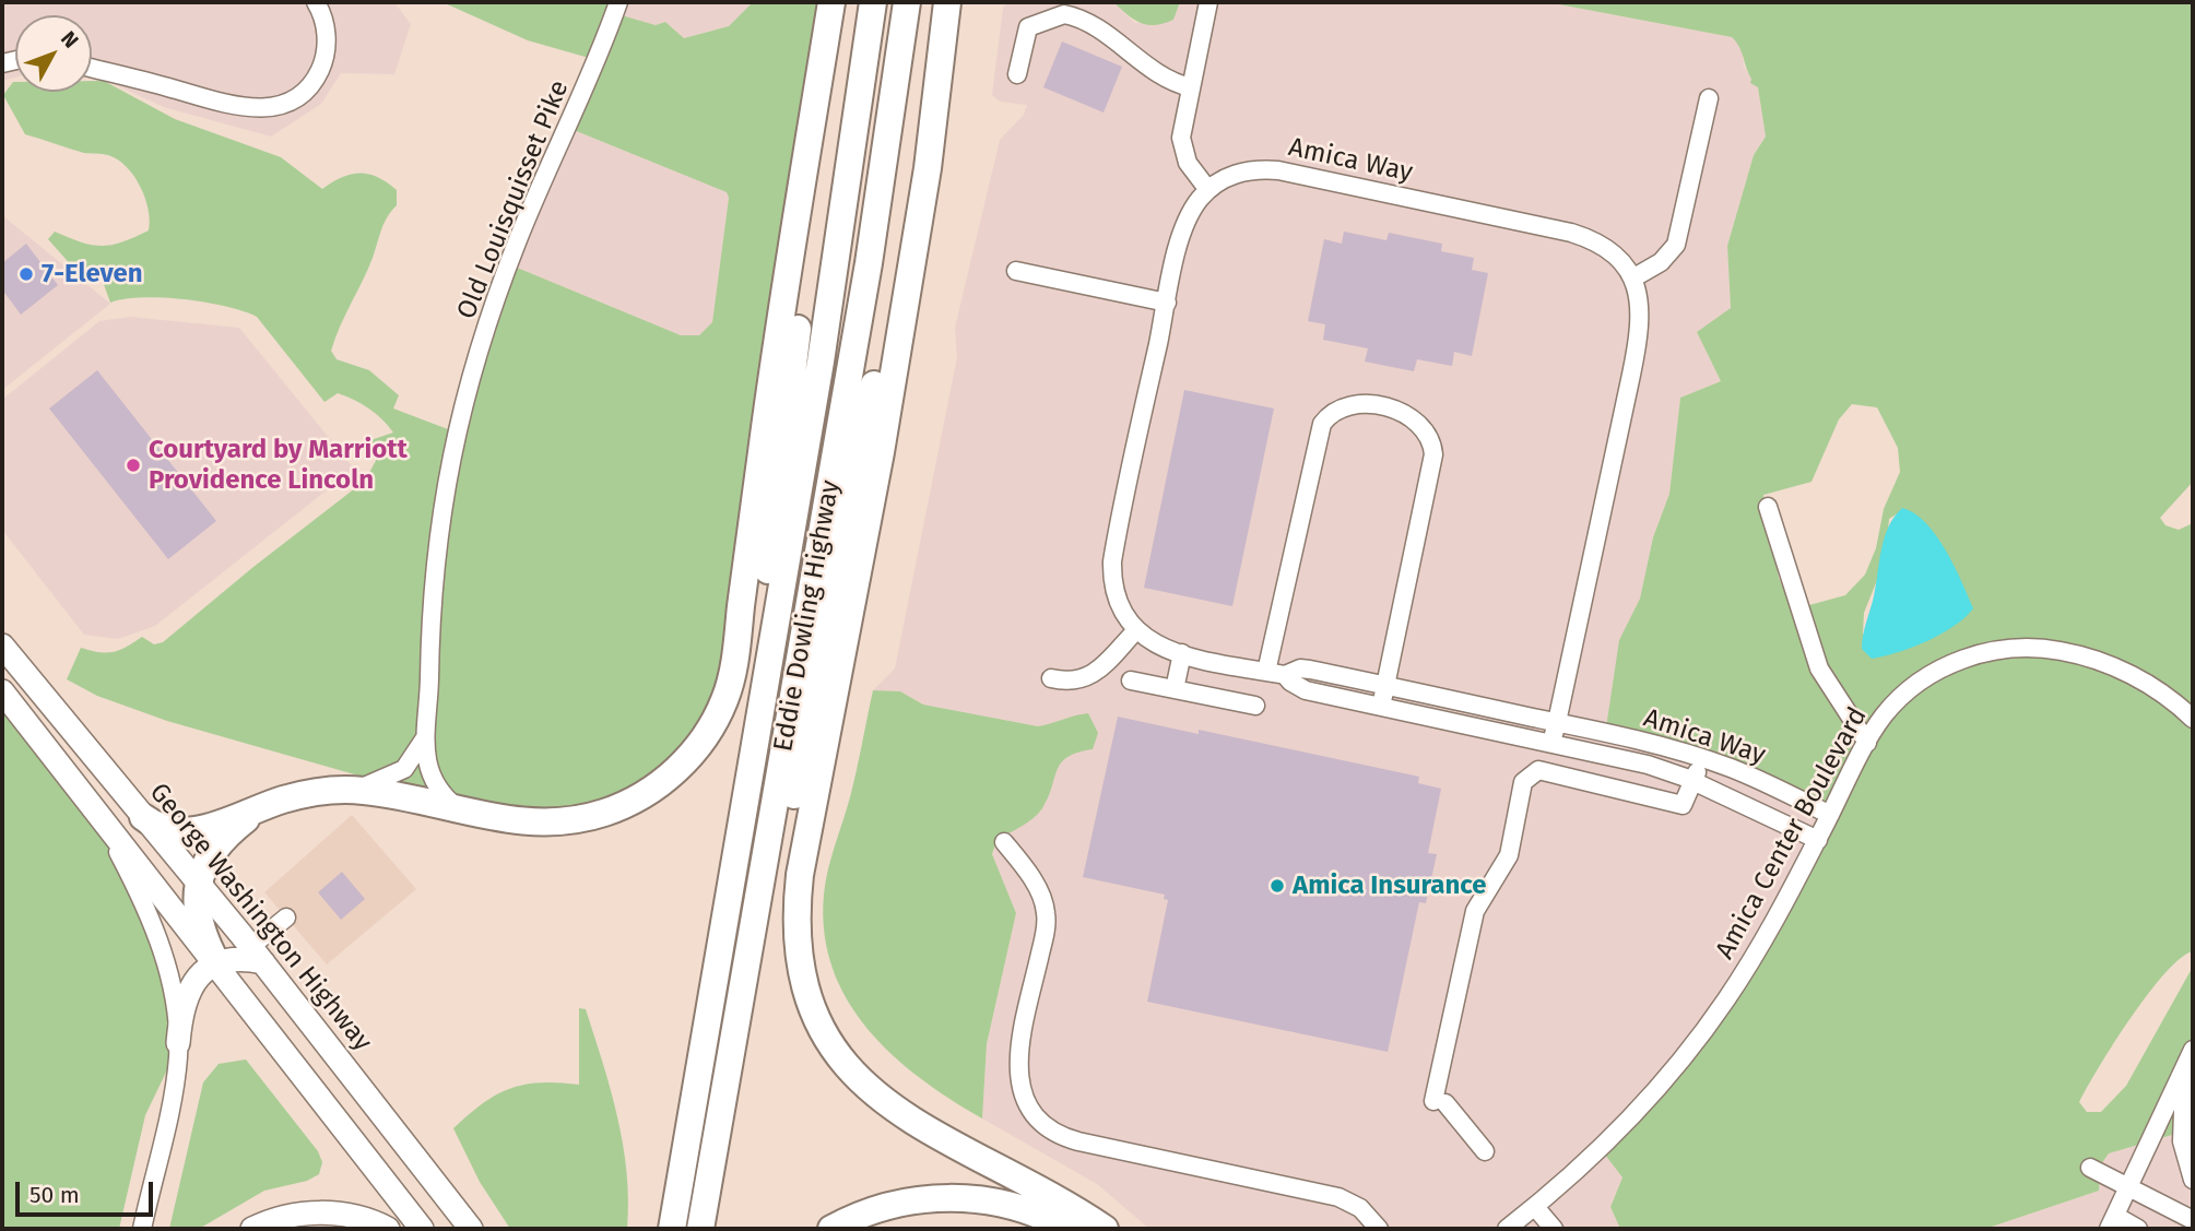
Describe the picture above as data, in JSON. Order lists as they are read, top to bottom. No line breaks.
{"streets":{"highway":["Eddie Dowling Highway"],"main road":["George Washington Highway"],"street":["Amica Way","Old Louisquisset Pike","Amica Center Boulevard"]},"crossings":[["Amica Way","Amica Center Boulevard"]],"places":["7-Eleven","Courtyard by Marriott Providence Lincoln","Amica Insurance"],"scale_bar":"50 m","north":"top right"}
